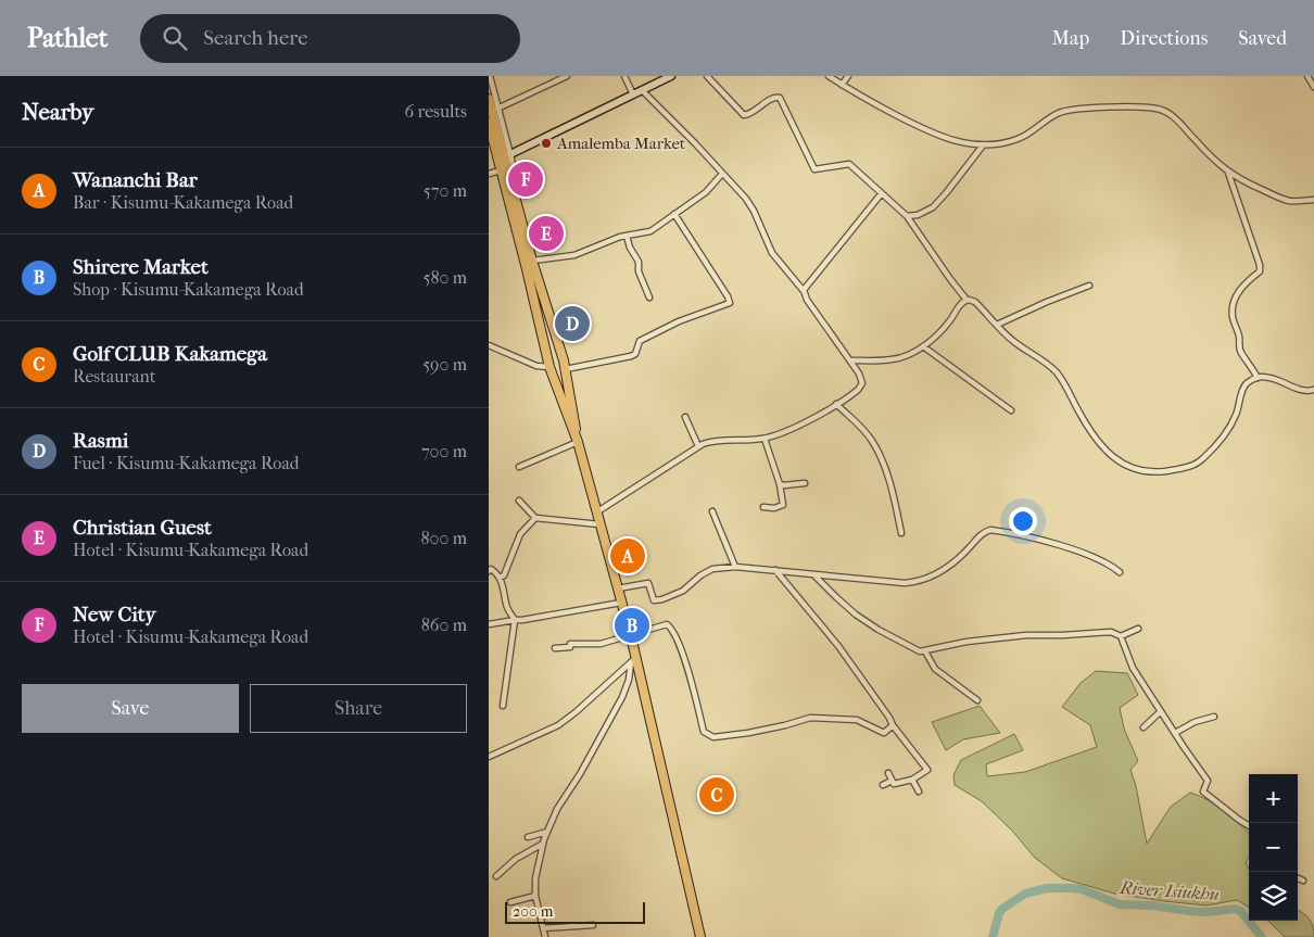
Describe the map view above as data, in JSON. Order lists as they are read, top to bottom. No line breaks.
{"water":["River Isiukhu"],"places":["Amalemba Market"],"scale_bar":"200 m","page":{"header":"Pathlet","search":"Search here","nav":["Map","Directions","Saved"],"heading":["Nearby","6 results"],"list":[{"mark":"A","name":"Wananchi Bar","note":"Bar · Kisumu-Kakamega Road","value":"570 m"},{"mark":"B","name":"Shirere Market","note":"Shop · Kisumu-Kakamega Road","value":"580 m"},{"mark":"C","name":"Golf CLUB Kakamega","note":"Restaurant","value":"590 m"},{"mark":"D","name":"Rasmi","note":"Fuel · Kisumu-Kakamega Road","value":"700 m"},{"mark":"E","name":"Christian Guest","note":"Hotel · Kisumu-Kakamega Road","value":"800 m"},{"mark":"F","name":"New City","note":"Hotel · Kisumu-Kakamega Road","value":"860 m"}],"pins":["F","E","D","A","B","C"],"buttons":["Save","Share"],"map_buttons":["+","−"],"scale":"200 m"}}
